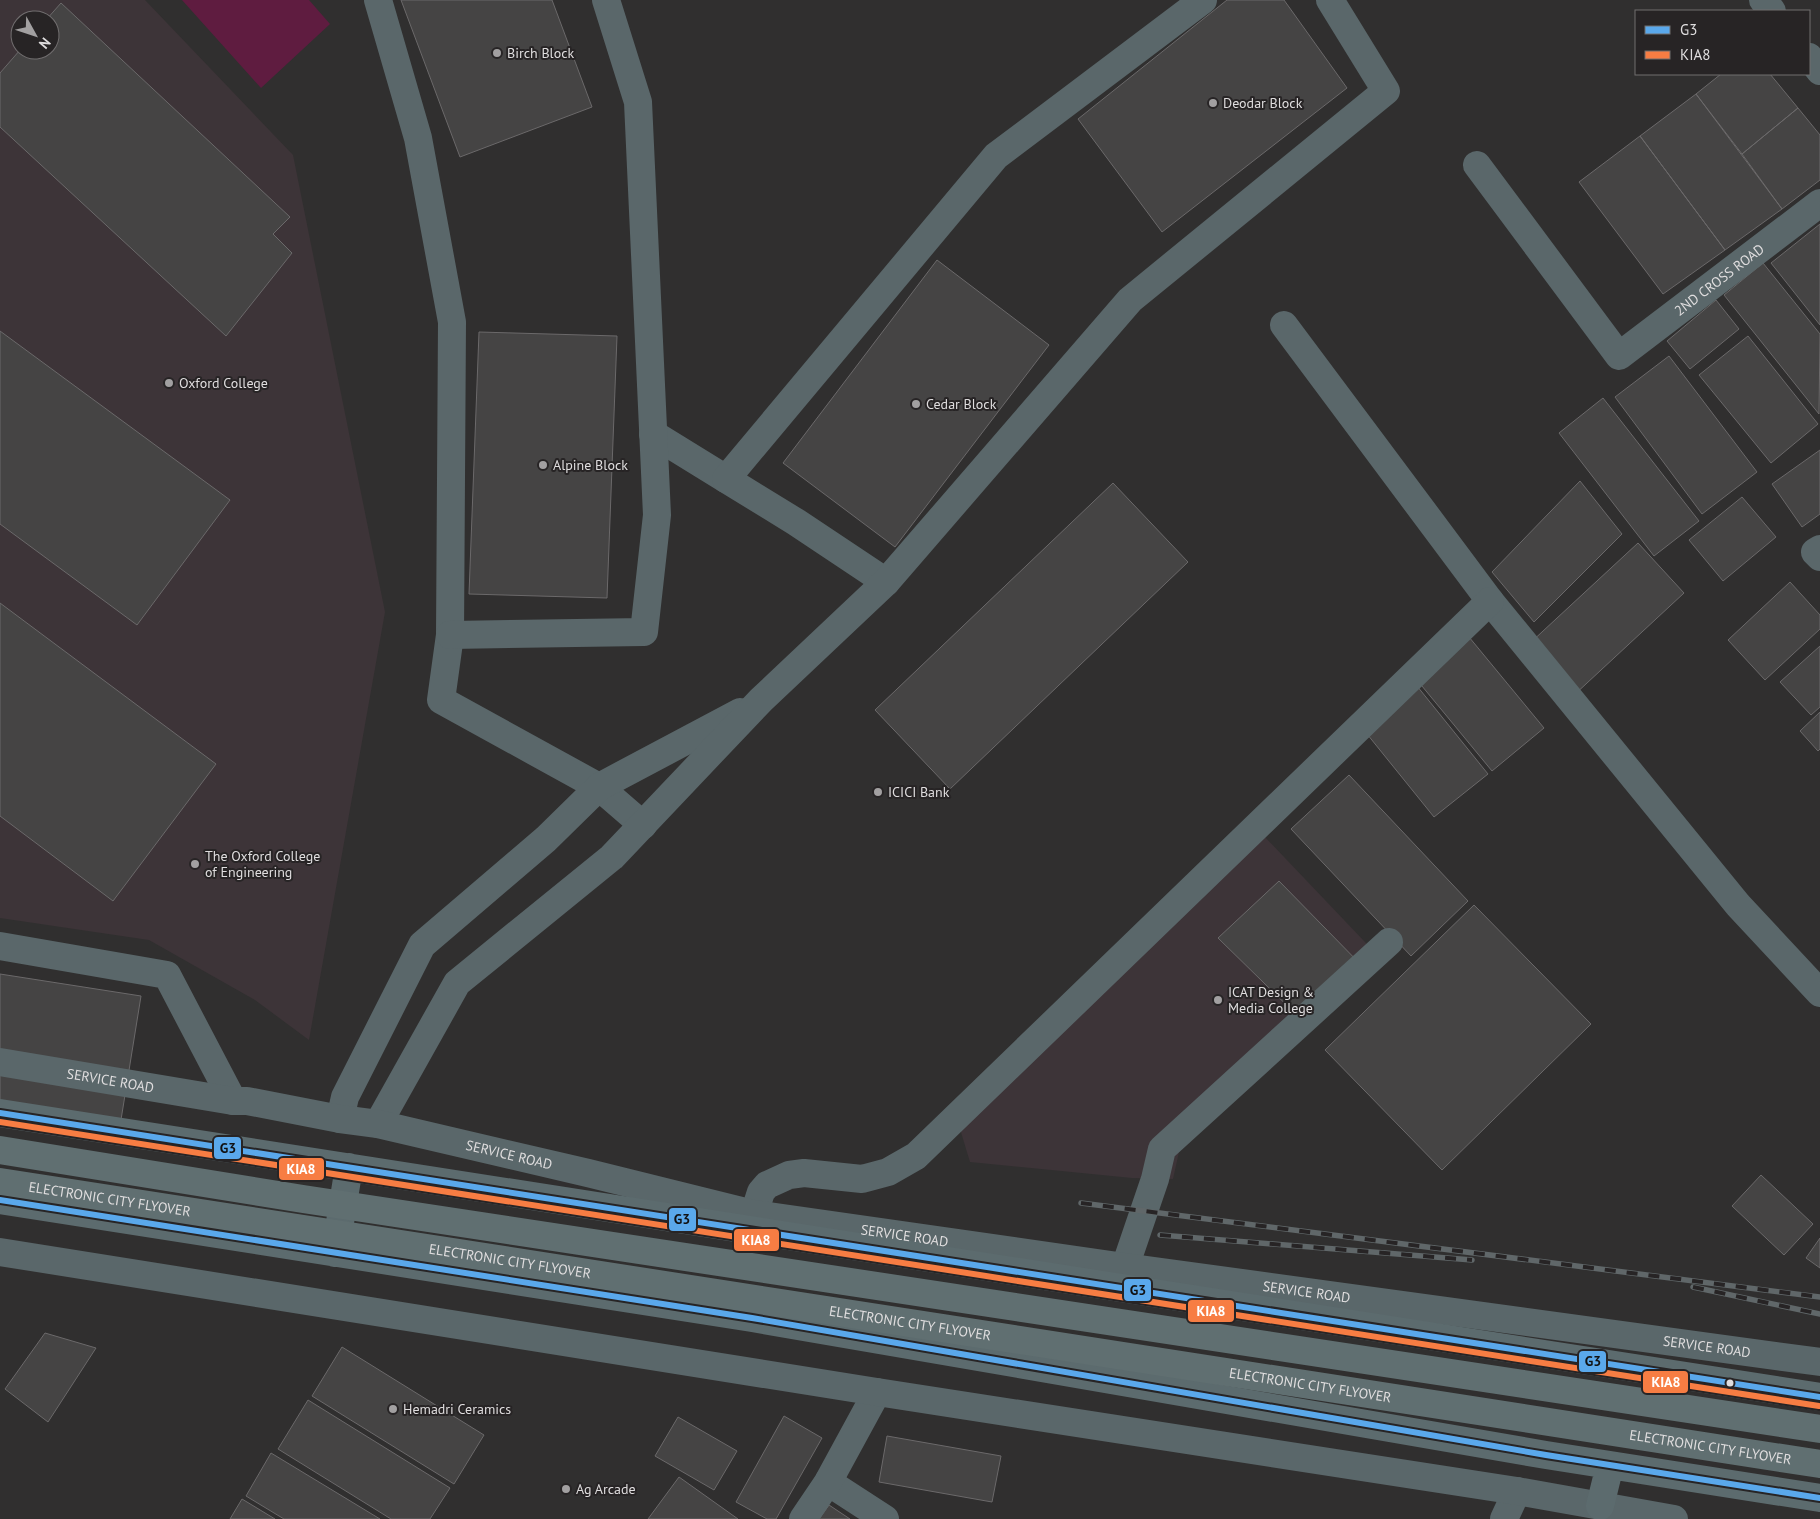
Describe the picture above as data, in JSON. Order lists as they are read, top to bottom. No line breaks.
{"streets":{"highway":["ELECTRONIC CITY FLYOVER"],"street":["2ND CROSS ROAD","SERVICE ROAD"]},"places":["Birch Block","Deodar Block","Oxford College","Cedar Block","Alpine Block","ICICI Bank","The Oxford College of Engineering","ICAT Design & Media College","Hemadri Ceramics","Ag Arcade"],"lines":["transit line G3","transit line KIA8"],"legend":["G3","KIA8"],"north":"bottom right"}
